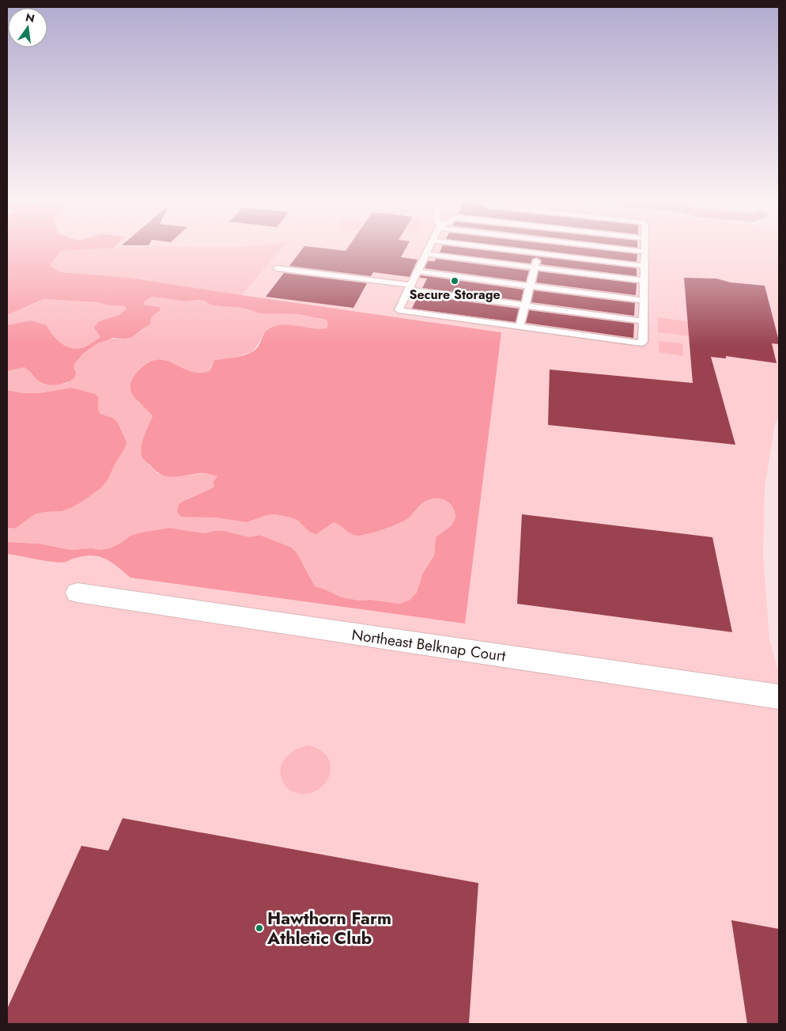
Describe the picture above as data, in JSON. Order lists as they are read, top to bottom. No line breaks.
{"streets":{"street":["Northeast Belknap Court"]},"places":["Secure Storage","Hawthorn Farm Athletic Club"],"north":"top"}
